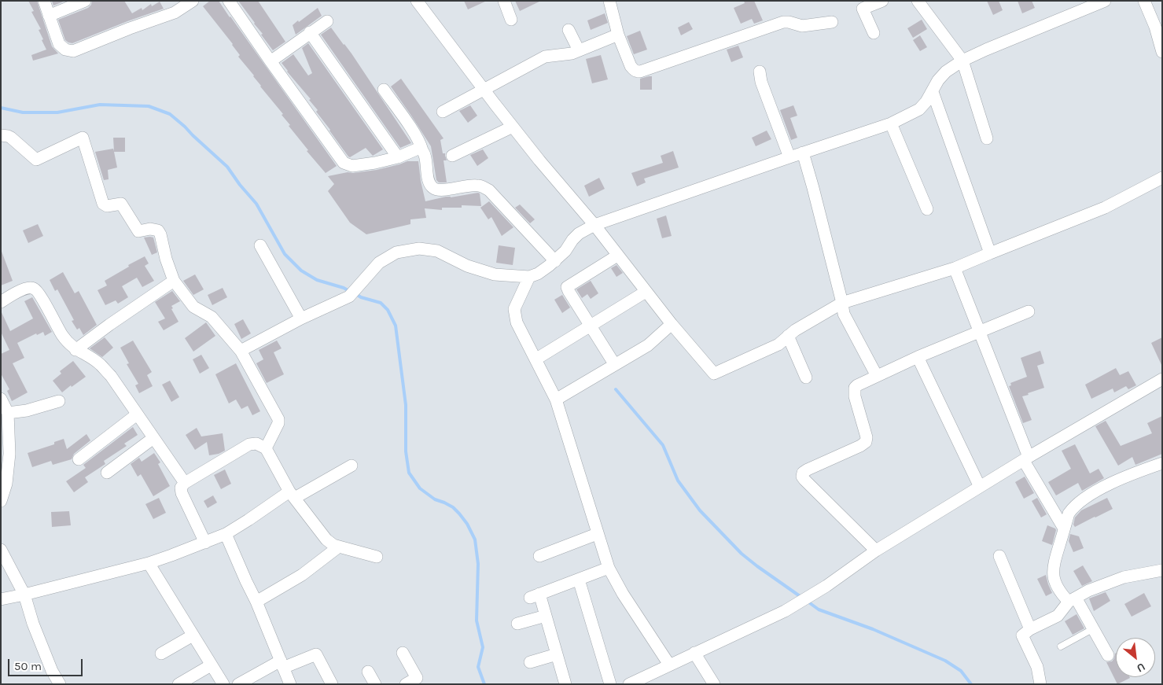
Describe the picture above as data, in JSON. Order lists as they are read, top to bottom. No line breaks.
{"scale_bar":"50 m","north":"bottom right"}
